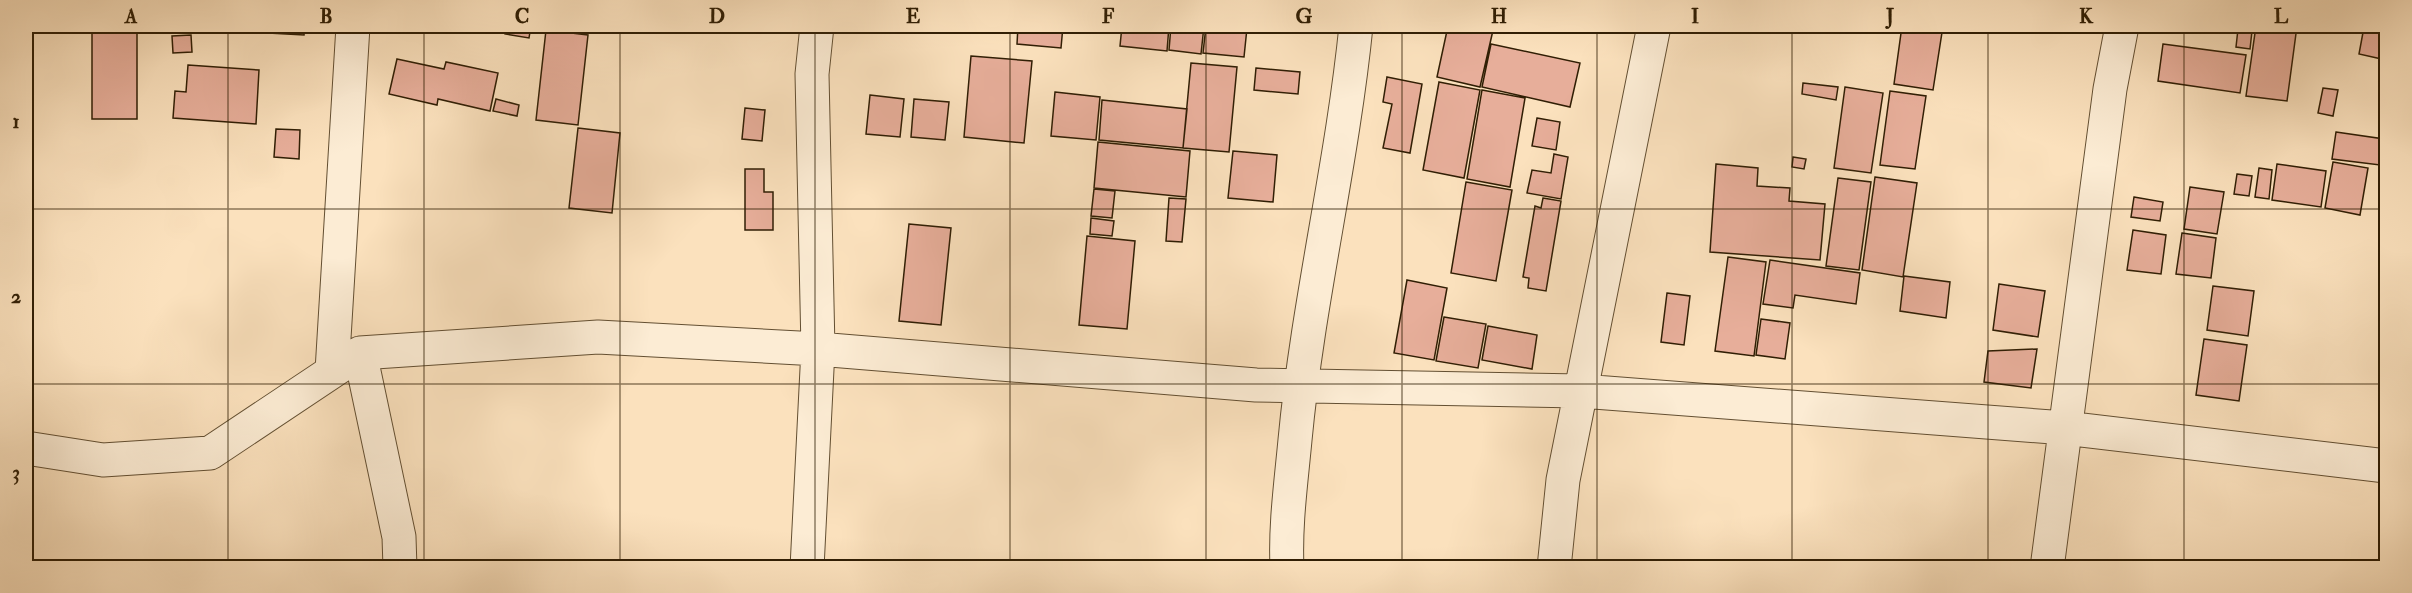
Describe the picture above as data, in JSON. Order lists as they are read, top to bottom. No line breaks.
{"grid":{"columns":["A","B","C","D","E","F","G","H","I","J","K","L"],"rows":["1","2","3"]}}
